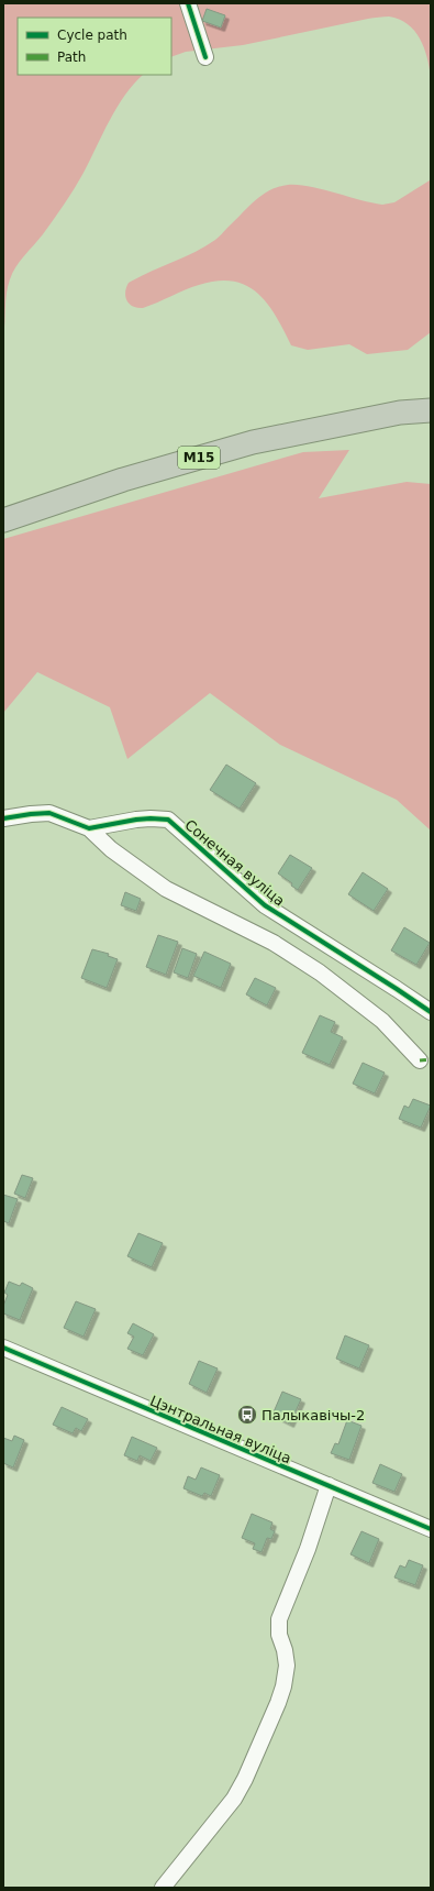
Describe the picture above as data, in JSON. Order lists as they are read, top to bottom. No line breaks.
{"streets":{"highway":["М15"],"street":["Сонечная вуліца","Цэнтральная вуліца"]},"places":{"bus stop":["Палыкавічы-2"]},"legend":["Cycle path","Path"]}
